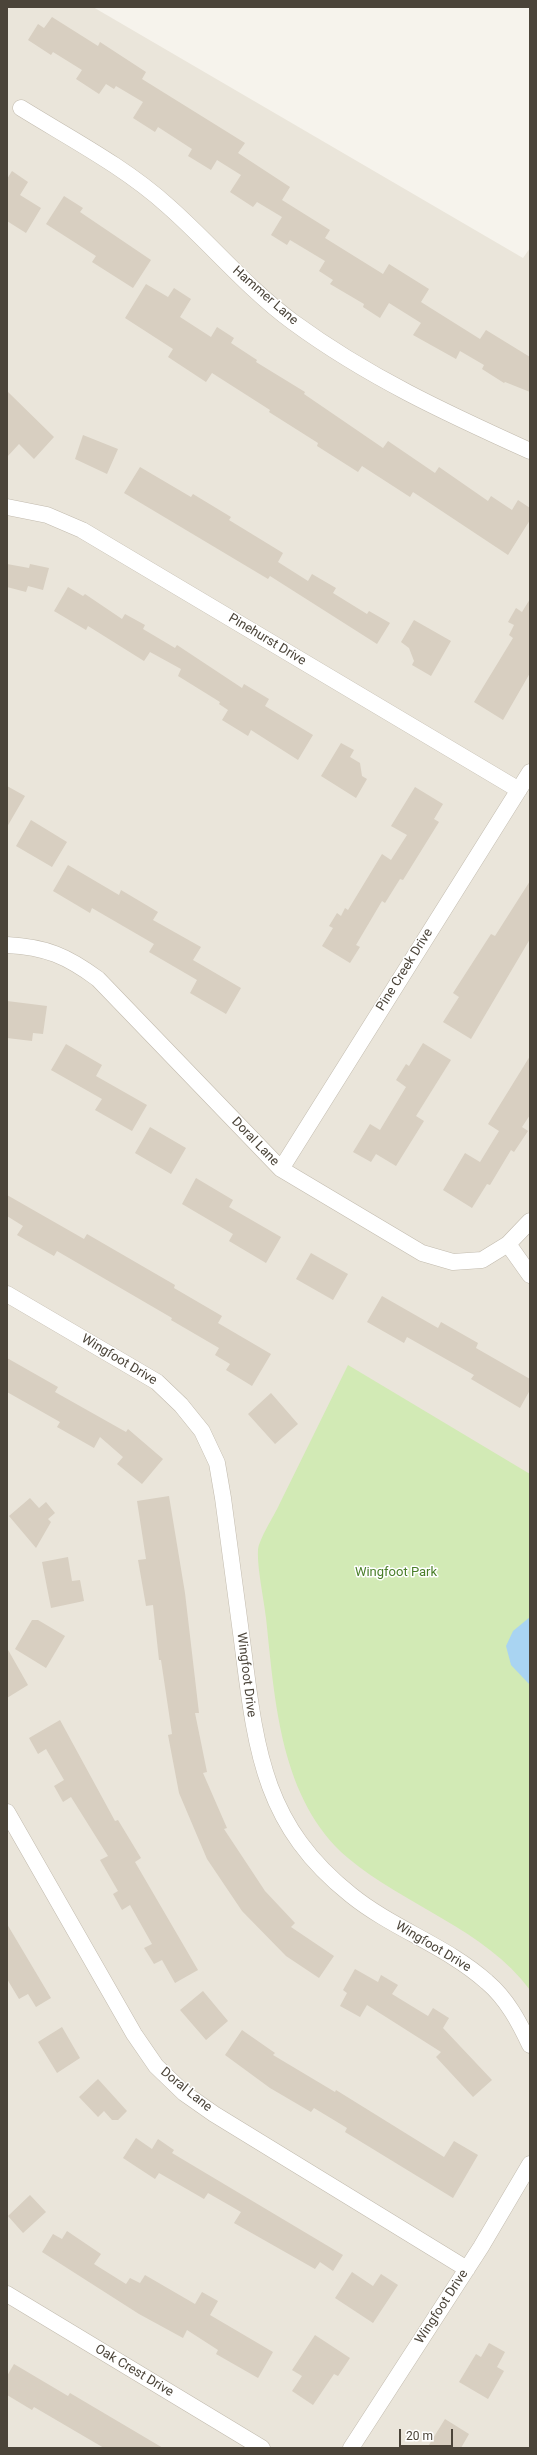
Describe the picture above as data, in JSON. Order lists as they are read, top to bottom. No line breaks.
{"streets":{"street":["Hammer Lane","Pinehurst Drive","Pine Creek Drive","Doral Lane","Wingfoot Drive","Oak Crest Drive"]},"crossings":[["Pinehurst Drive","Pine Creek Drive"],["Pine Creek Drive","Doral Lane"],["Doral Lane","Wingfoot Drive"]],"parks":["Wingfoot Park"],"scale_bar":"20 m"}
